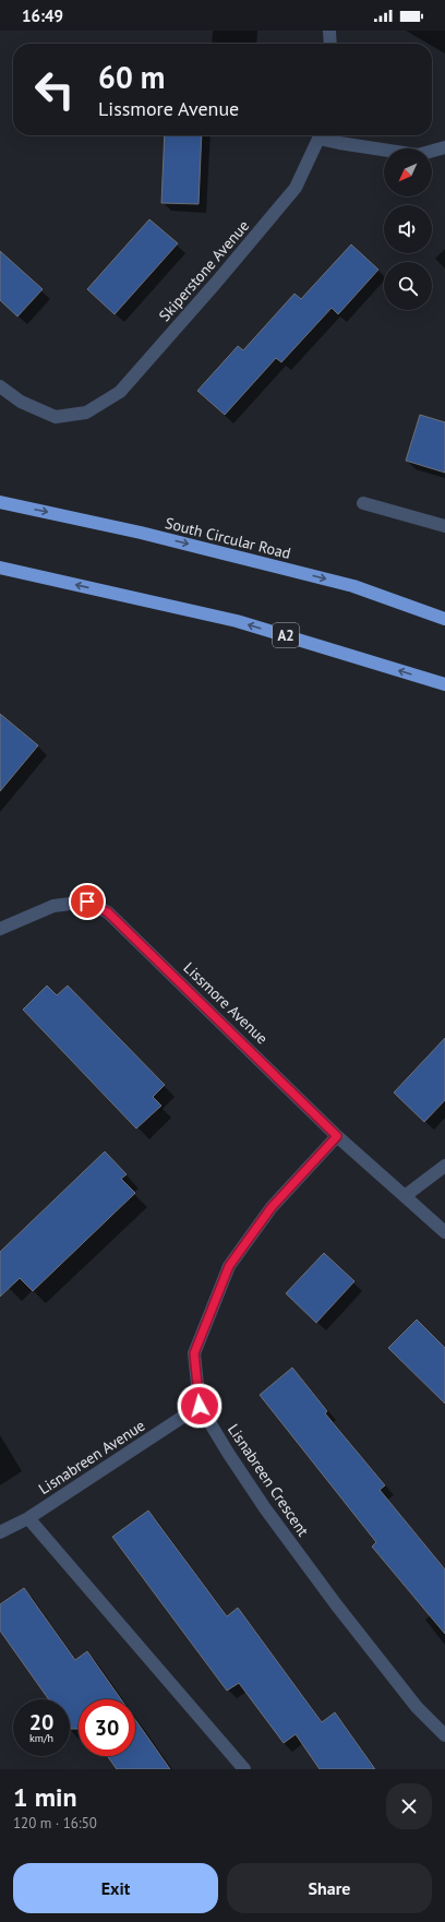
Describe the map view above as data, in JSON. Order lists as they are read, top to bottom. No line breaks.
{"streets":{"highway":["South Circular Road","A2"],"street":["Skiperstone Avenue","Lissmore Avenue","Lisnabreen Avenue","Lisnabreen Crescent"]},"crossings":[["Lissmore Avenue","Lisnabreen Crescent"],["Lisnabreen Avenue","Lisnabreen Crescent"]],"north":"bottom left","page":{"status":"16:49","turn":["60 m","Lissmore Avenue"],"speed":"20 km/h","limit":"30","heading":["1 min","120 m · 16:50"],"buttons":["Exit","Share"]}}
